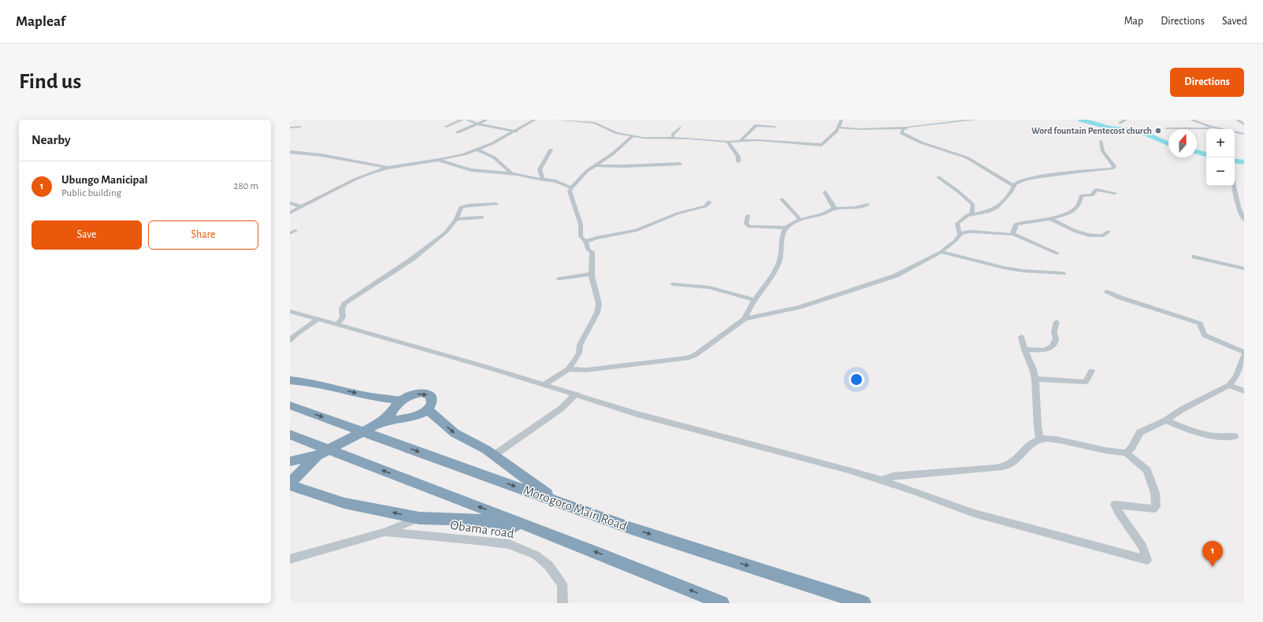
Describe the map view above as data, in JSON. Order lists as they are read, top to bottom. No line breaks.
{"streets":{"highway":["Morogoro Main Road"],"street":["Obama road"]},"places":["Word fountain Pentecost church"],"north":"top","page":{"header":"Mapleaf","nav":["Map","Directions","Saved"],"buttons":["Directions",["Save","Share"]],"title":"Find us","heading":"Nearby","map_buttons":["+","−"],"list":[{"mark":"1","name":"Ubungo Manicipal","note":"Public building","value":"280 m"}],"pins":"1"}}
